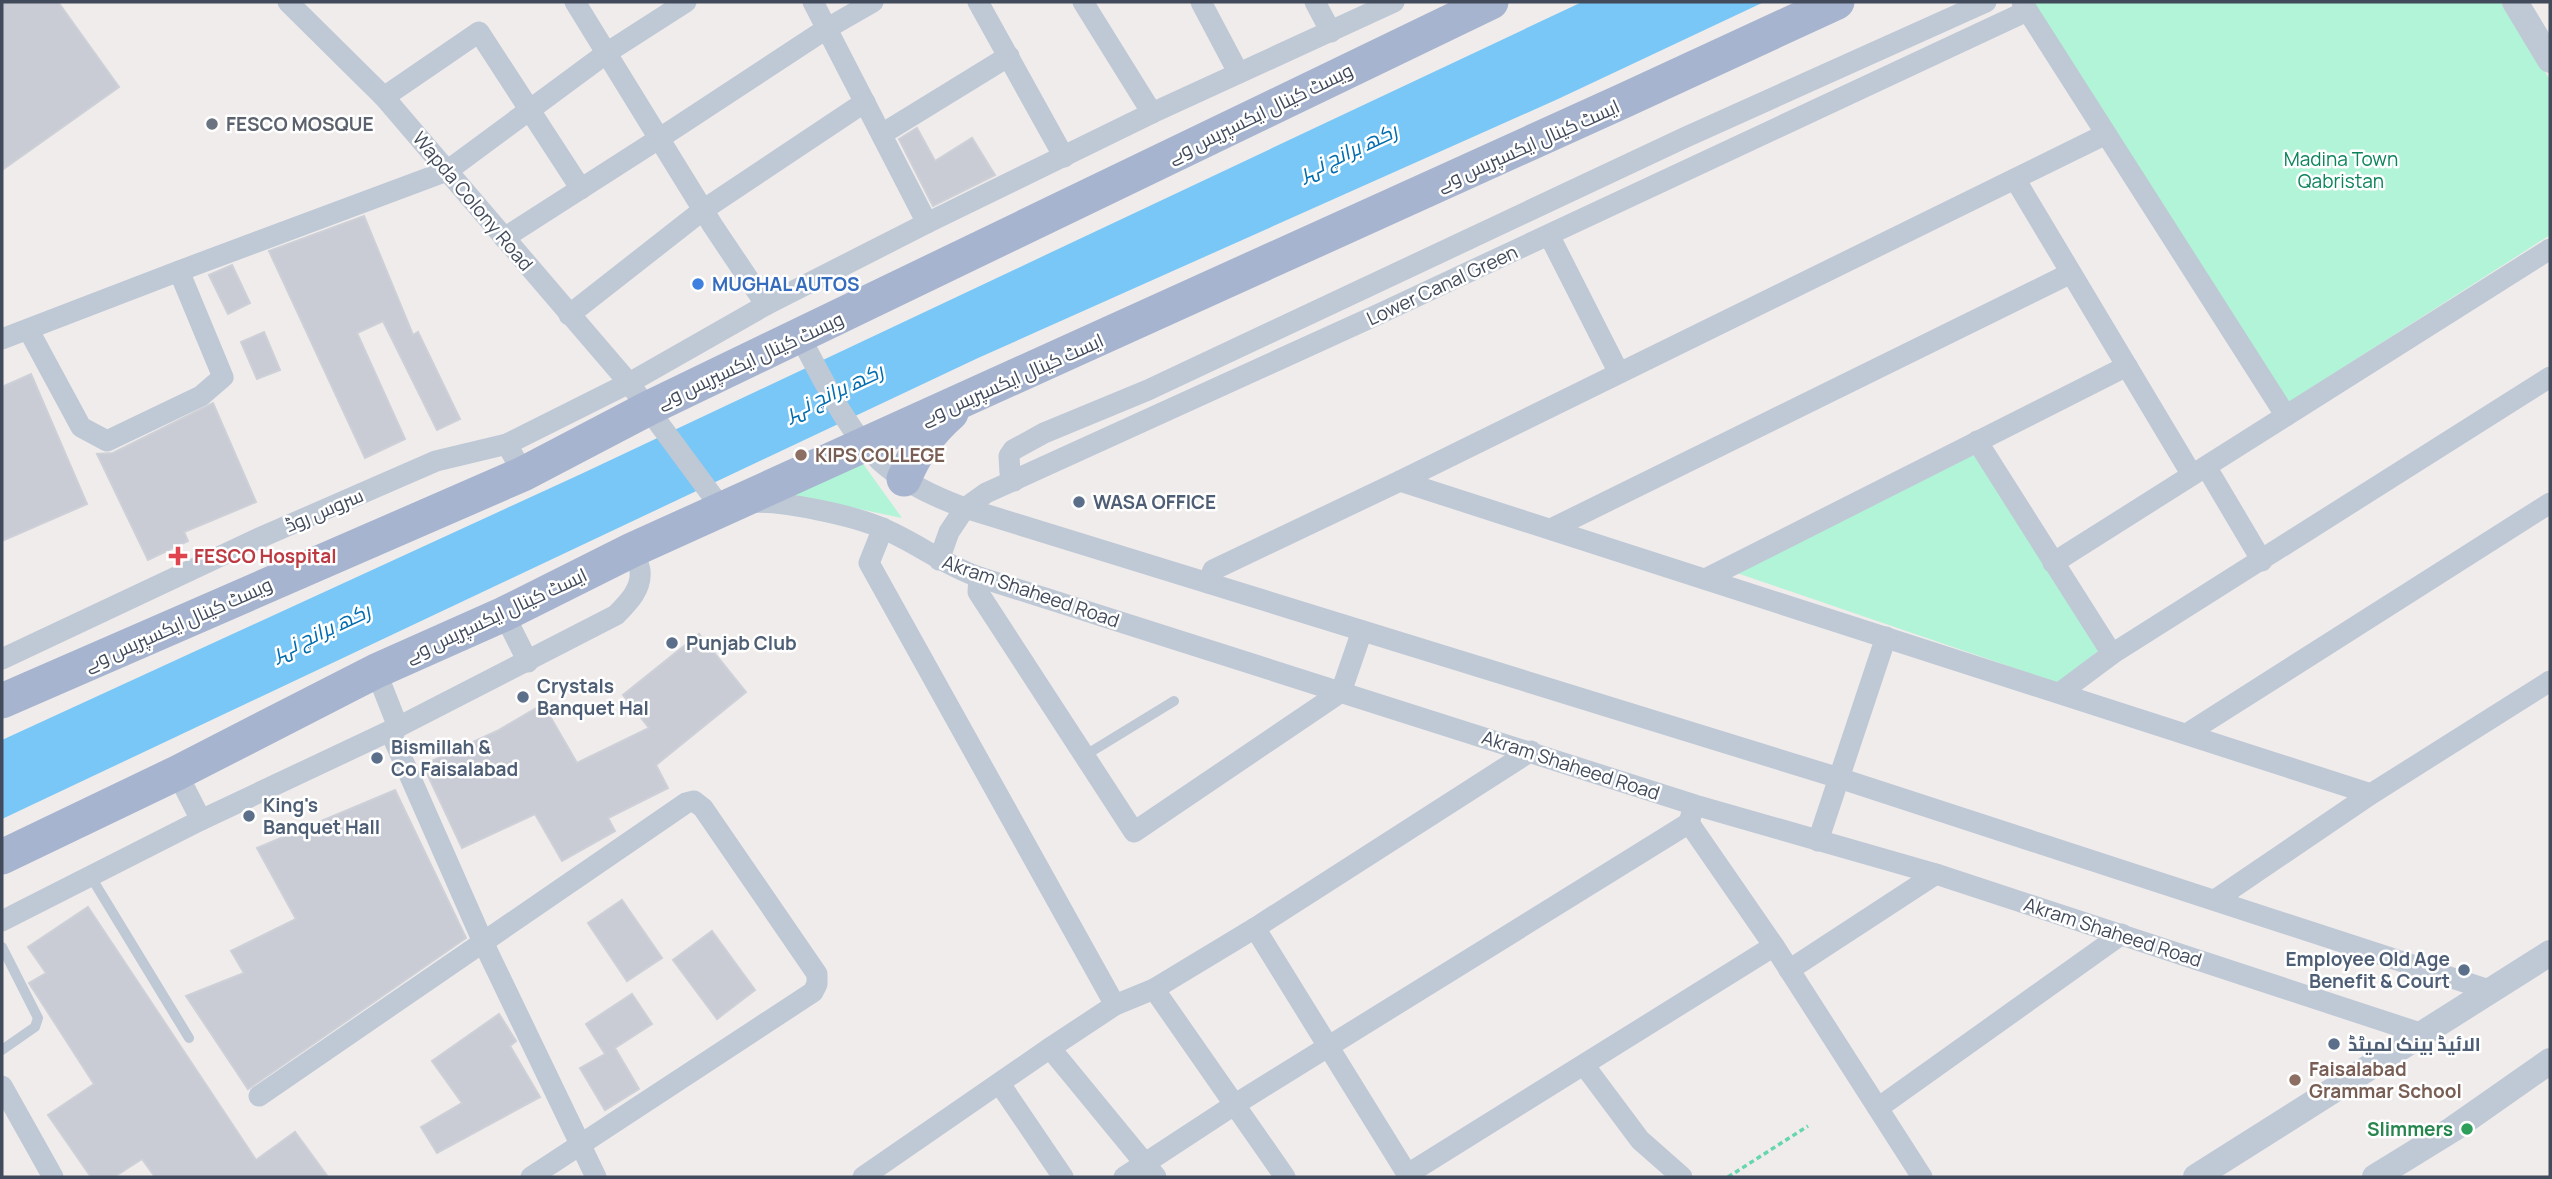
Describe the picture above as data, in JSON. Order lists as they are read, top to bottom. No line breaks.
{"streets":{"main road":["ویسٹ کینال ایکسپریس وے","ایسٹ کینال ایکسپریس وے"],"street":["Wapda Colony Road","Lower Canal Green","سروس روڈ","Akram Shaheed Road"]},"crossings":[["ویسٹ کینال ایکسپریس وے","Wapda Colony Road"],["ویسٹ کینال ایکسپریس وے","سروس روڈ"],["ایسٹ کینال ایکسپریس وے","Wapda Colony Road"],["ایسٹ کینال ایکسپریس وے","Akram Shaheed Road"],["Wapda Colony Road","Akram Shaheed Road"]],"water":["رکھ برانچ نہر"],"parks":["Madina Town Qabristan"],"places":{"other":["FESCO MOSQUE","MUGHAL AUTOS","KIPS COLLEGE","WASA OFFICE","Punjab Club","Crystals Banquet Hal","Bismillah & Co Faisalabad","King's Banquet Hall","Employee Old Age Benefit & Court","الائیڈ بینک لمیٹڈ","Faisalabad Grammar School","Slimmers"],"health":["FESCO Hospital"]}}
